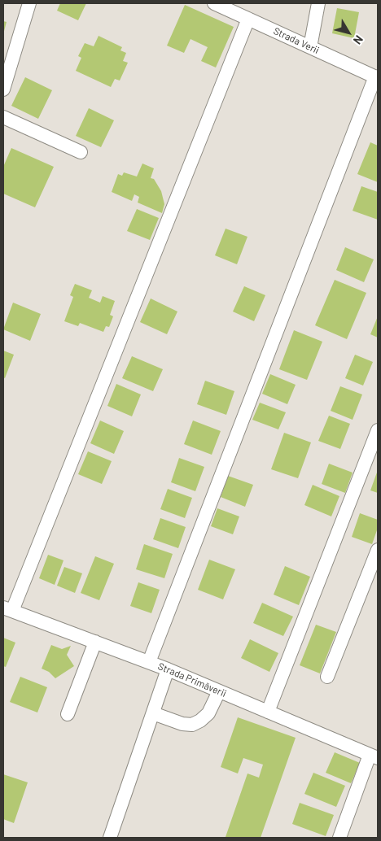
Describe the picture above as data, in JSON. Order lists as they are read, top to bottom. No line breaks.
{"streets":{"street":["Strada Verii","Strada Primăverii"]},"north":"bottom right"}
